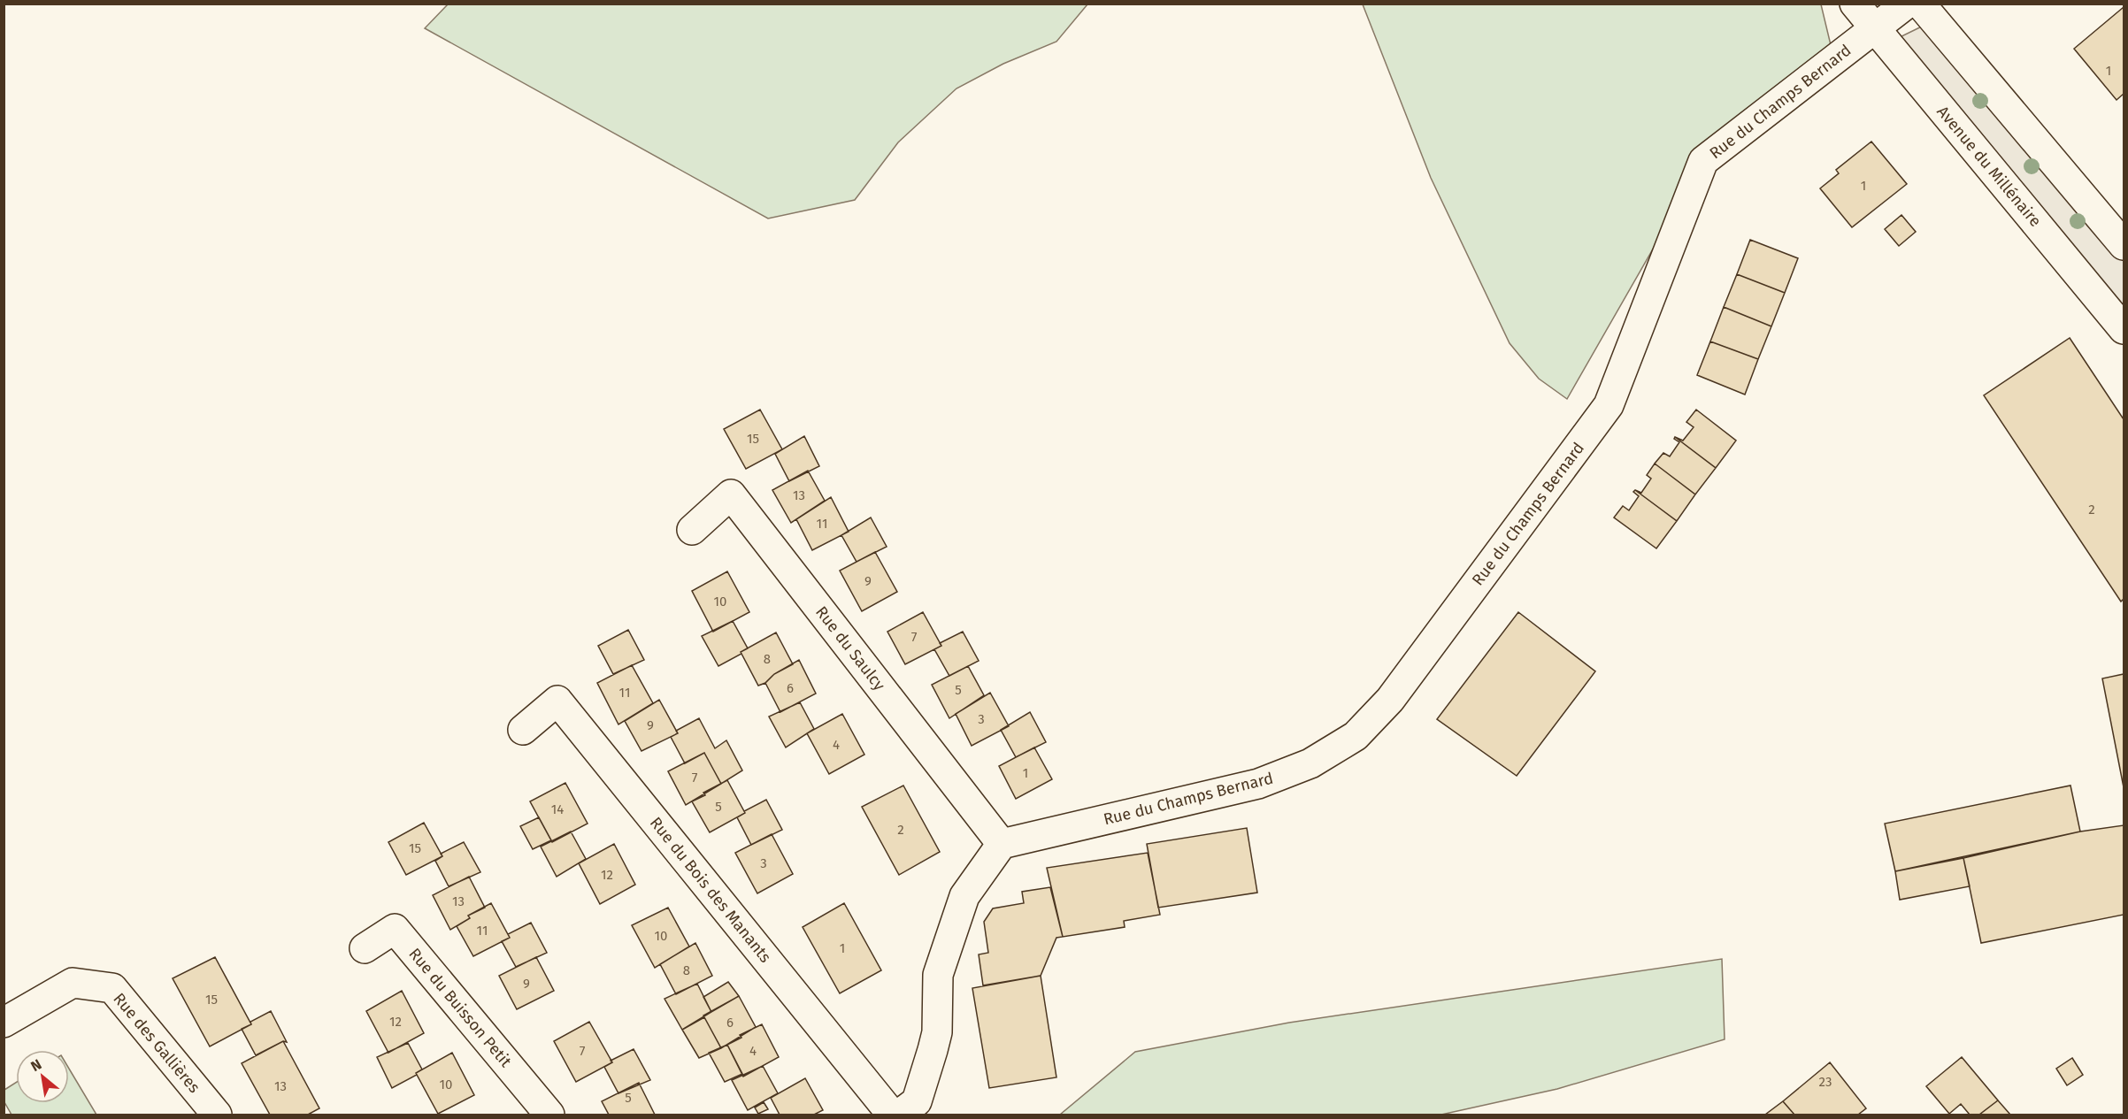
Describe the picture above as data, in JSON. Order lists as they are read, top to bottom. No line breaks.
{"streets":{"street":["Rue du Champs Bernard","Avenue du Millénaire","Rue du Saulcy","Rue du Bois des Manants","Rue du Buisson Petit","Rue des Gallières"]},"crossings":[["Rue du Champs Bernard","Avenue du Millénaire"],["Rue du Champs Bernard","Rue du Saulcy"]],"house_numbers":["1","1","15","13","2","11","9","10","7","8","6","5","11","3","9","4","1","7","5","14","2","15","3","12","13","11","10","1","8","9","15","12","6","7","4","23","10","13","5"],"north":"top left"}
